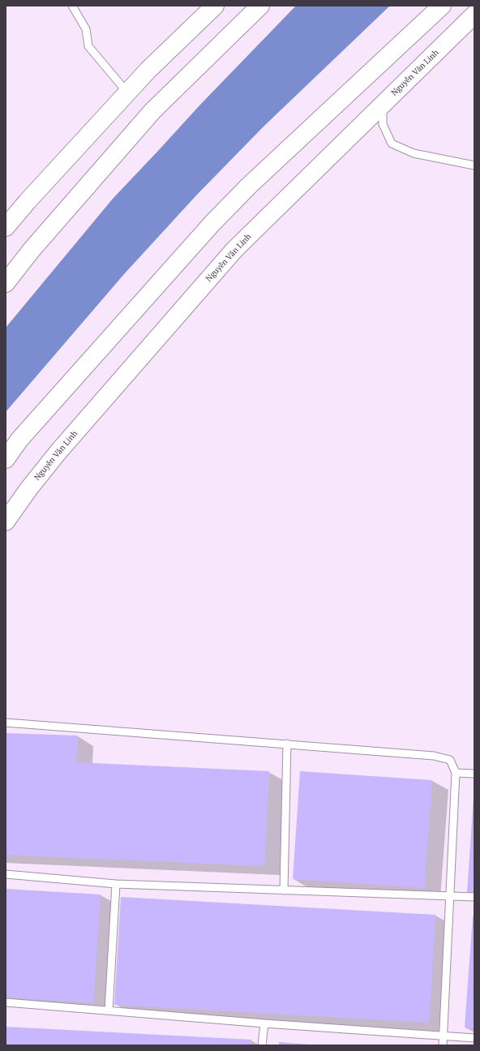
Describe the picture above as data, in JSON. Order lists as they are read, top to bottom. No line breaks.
{"streets":{"main road":["Nguyễn Văn Linh"]}}
